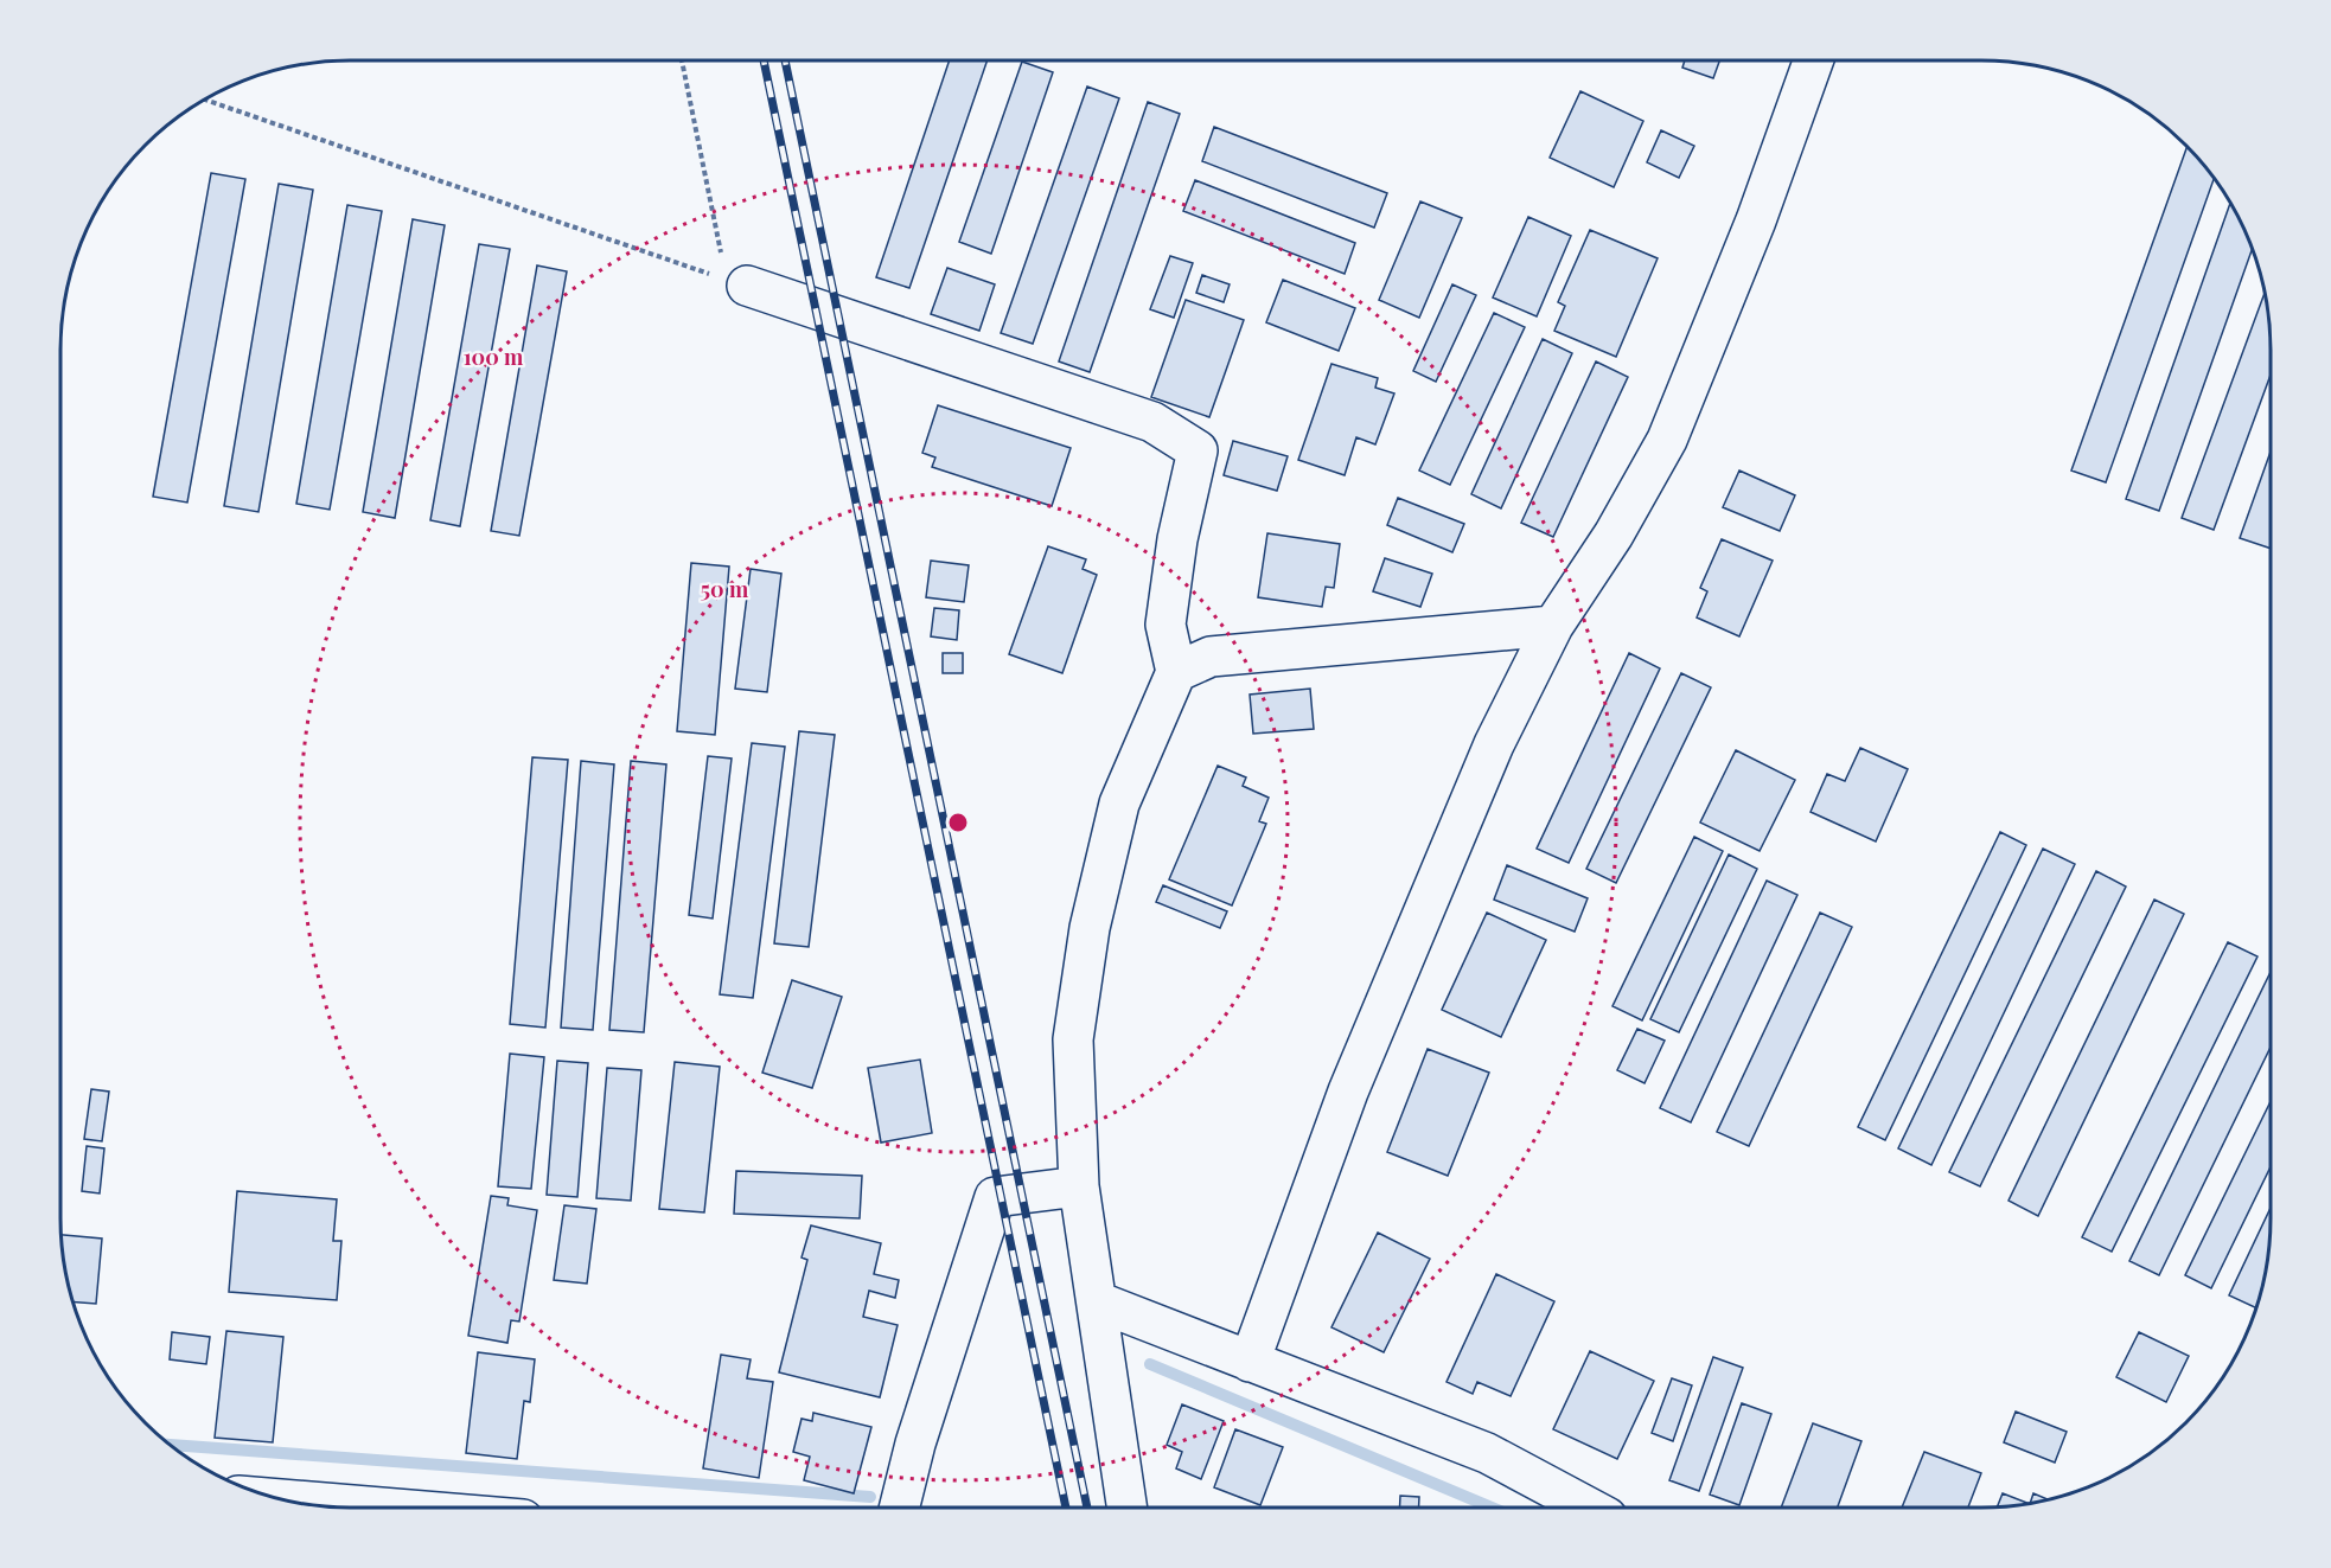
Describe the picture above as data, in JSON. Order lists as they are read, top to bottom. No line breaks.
{"rings":["100 m","50 m"]}
